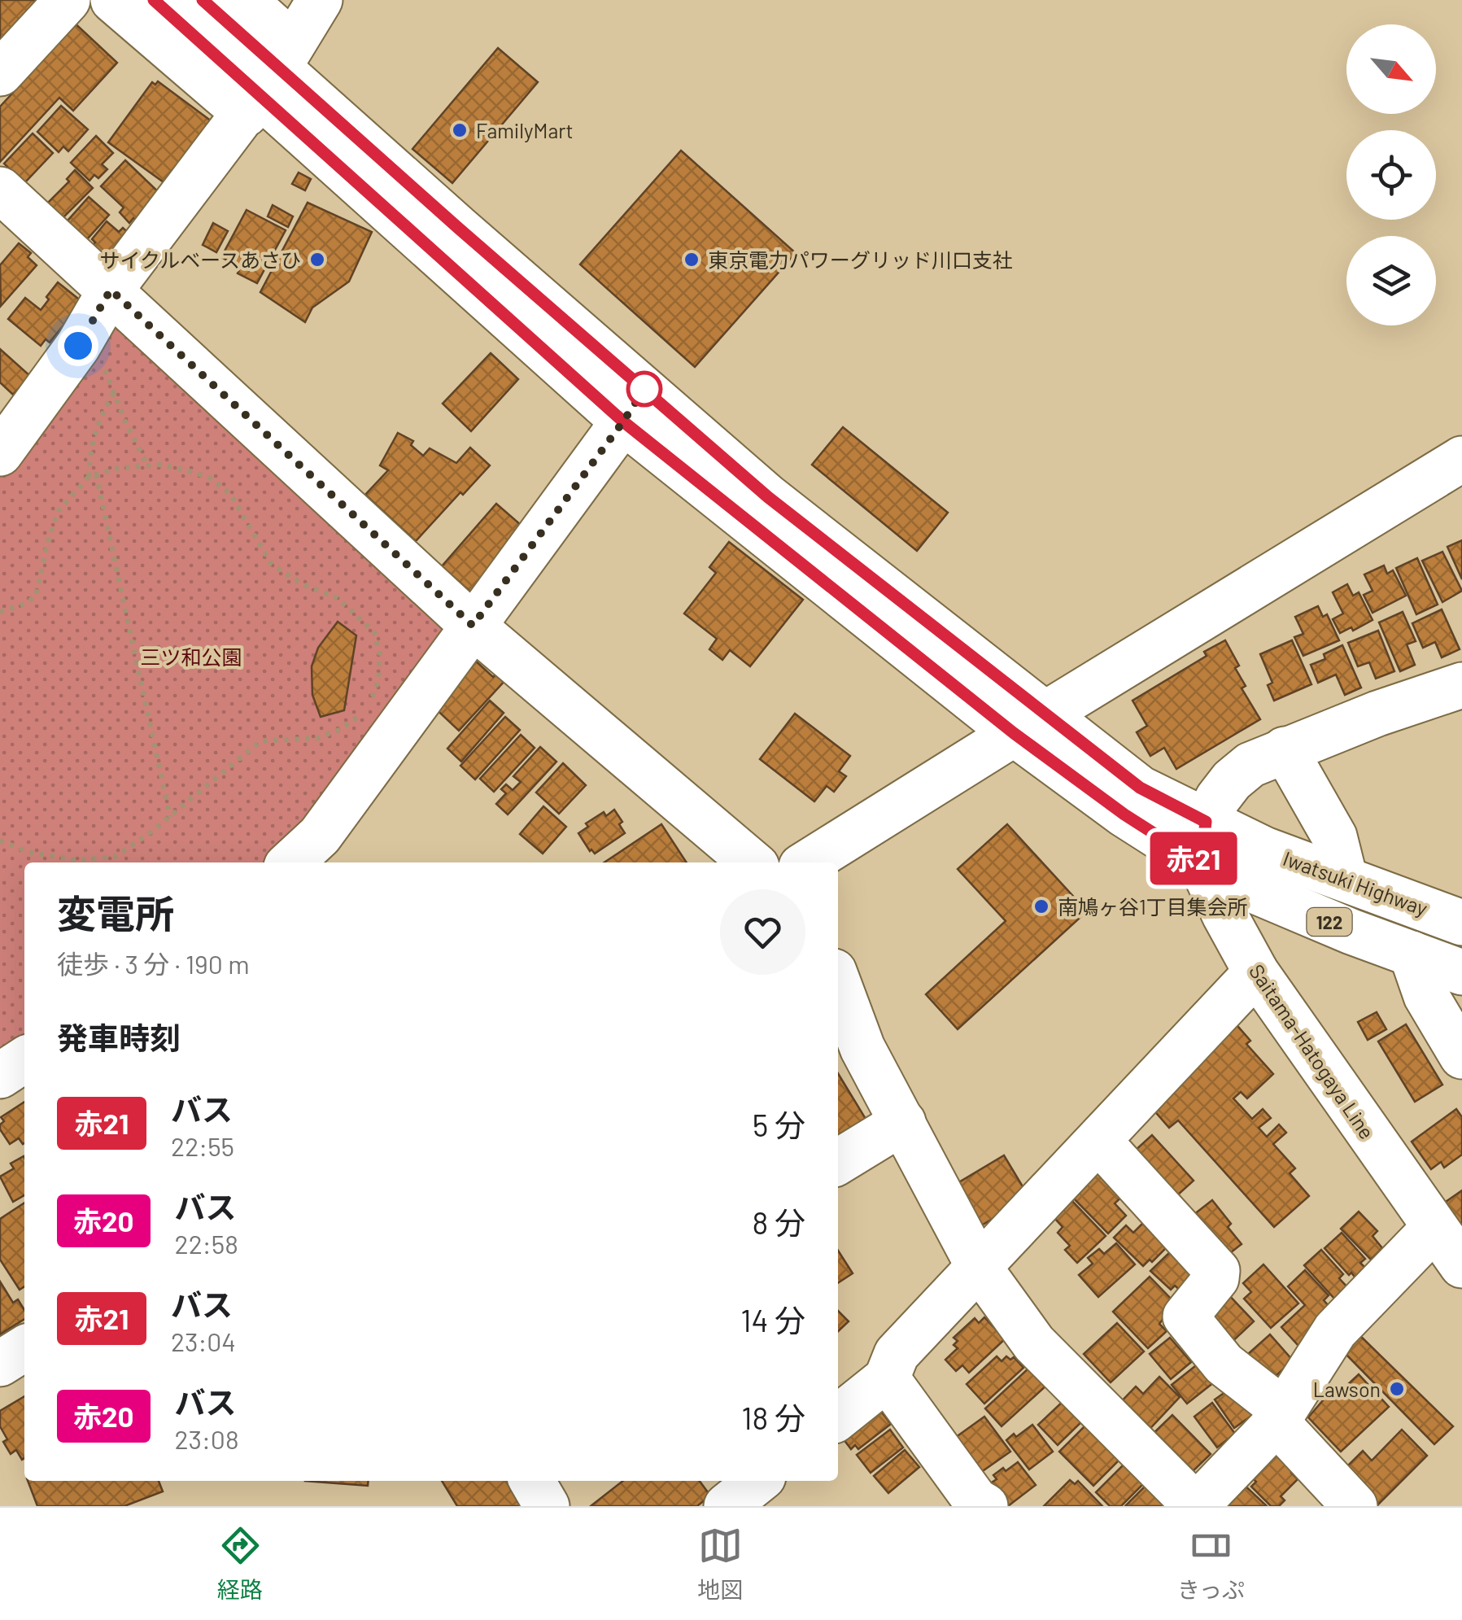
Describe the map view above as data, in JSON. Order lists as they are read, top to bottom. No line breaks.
{"streets":{"main road":["Iwatsuki Highway","122","Saitama-Hatogaya Line"]},"crossings":[["Iwatsuki Highway","122"],["Iwatsuki Highway","Saitama-Hatogaya Line"],["122","Saitama-Hatogaya Line"]],"parks":["三ツ和公園"],"places":["FamilyMart","サイクルベースあさひ","東京電力パワーグリッド川口支社","南鳩ヶ谷1丁目集会所","Lawson"],"lines":["bus line 赤21"],"north":"bottom right","page":{"on_map":"赤21","heading":[["変電所","徒歩 · 3 分 · 190 m"],"発車時刻"],"list":[{"mark":"赤21","name":"バス","note":"22:55","value":"5 分"},{"mark":"赤20","name":"バス","note":"22:58","value":"8 分"},{"mark":"赤21","name":"バス","note":"23:04","value":"14 分"},{"mark":"赤20","name":"バス","note":"23:08","value":"18 分"}],"tabs":["経路","地図","きっぷ"]}}
